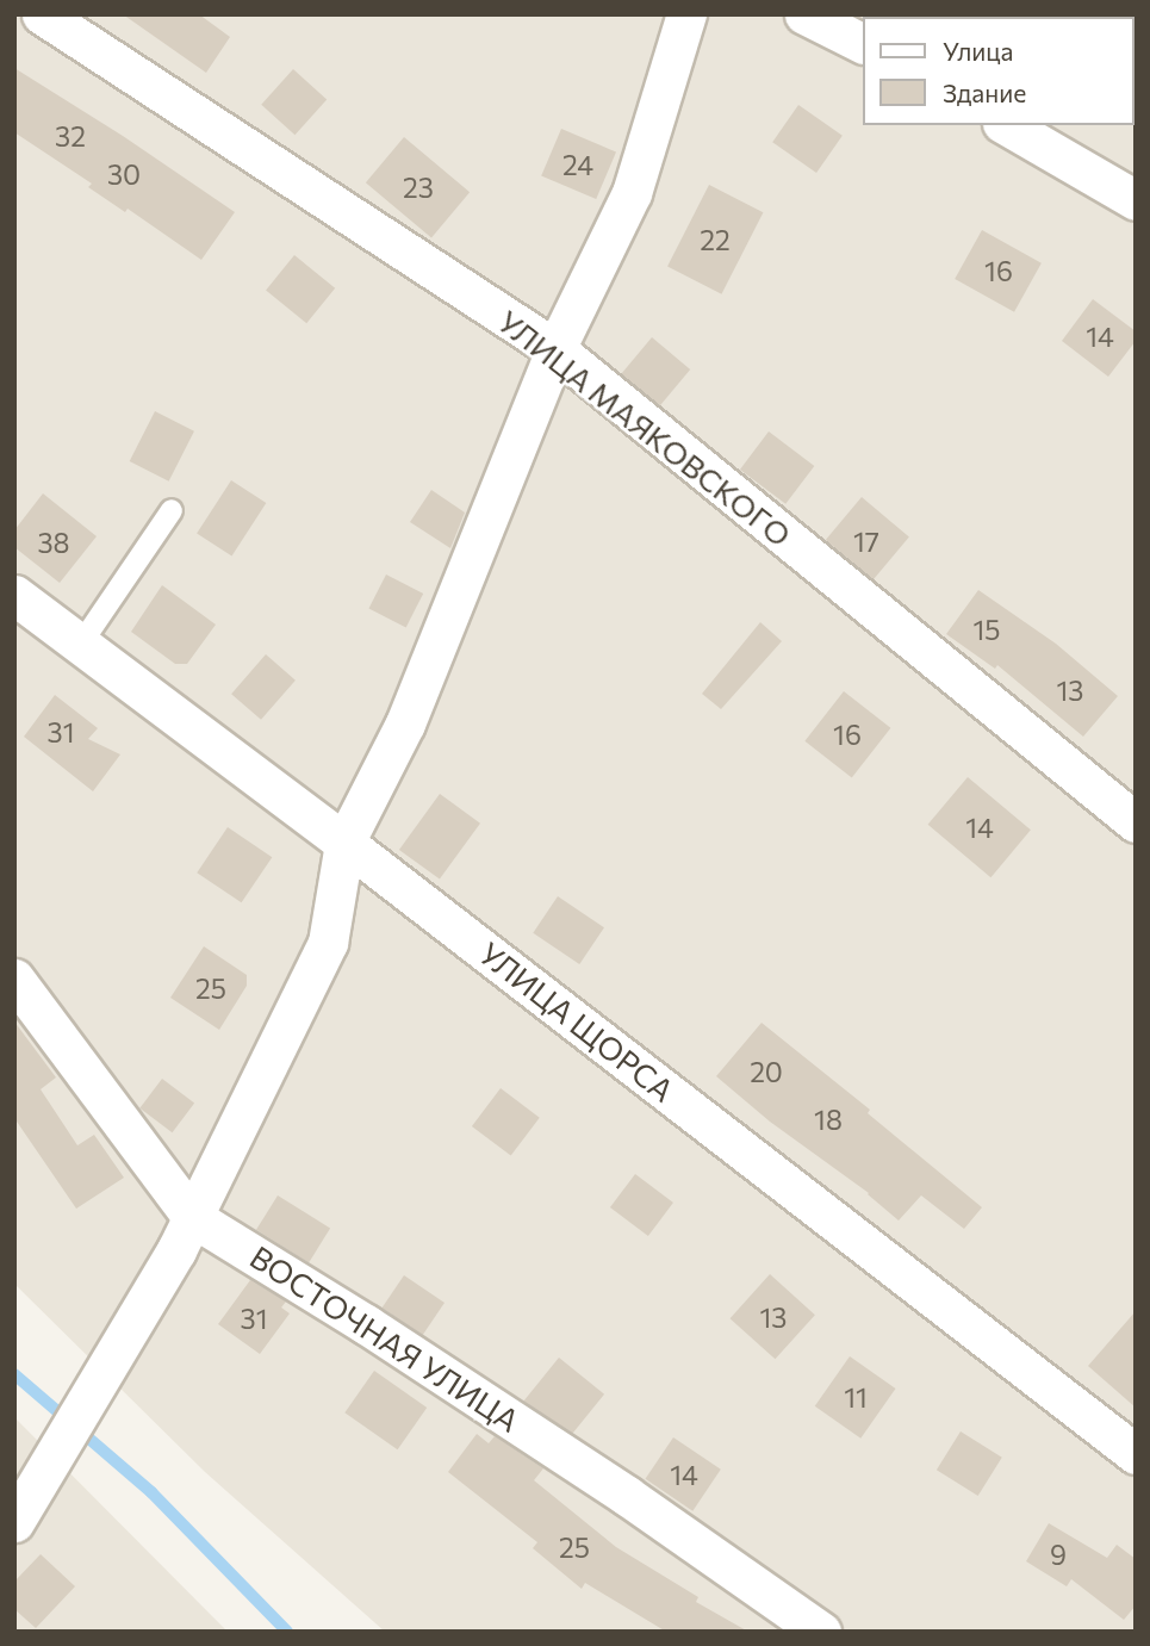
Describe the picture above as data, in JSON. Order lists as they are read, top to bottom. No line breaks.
{"streets":{"street":["УЛИЦА МАЯКОВСКОГО","УЛИЦА ЩОРСА","ВОСТОЧНАЯ УЛИЦА"]},"house_numbers":["32","24","30","23","22","16","14","17","38","15","13","31","16","14","25","20","18","13","31","11","14","25","9"],"legend":["Улица","Здание"]}
